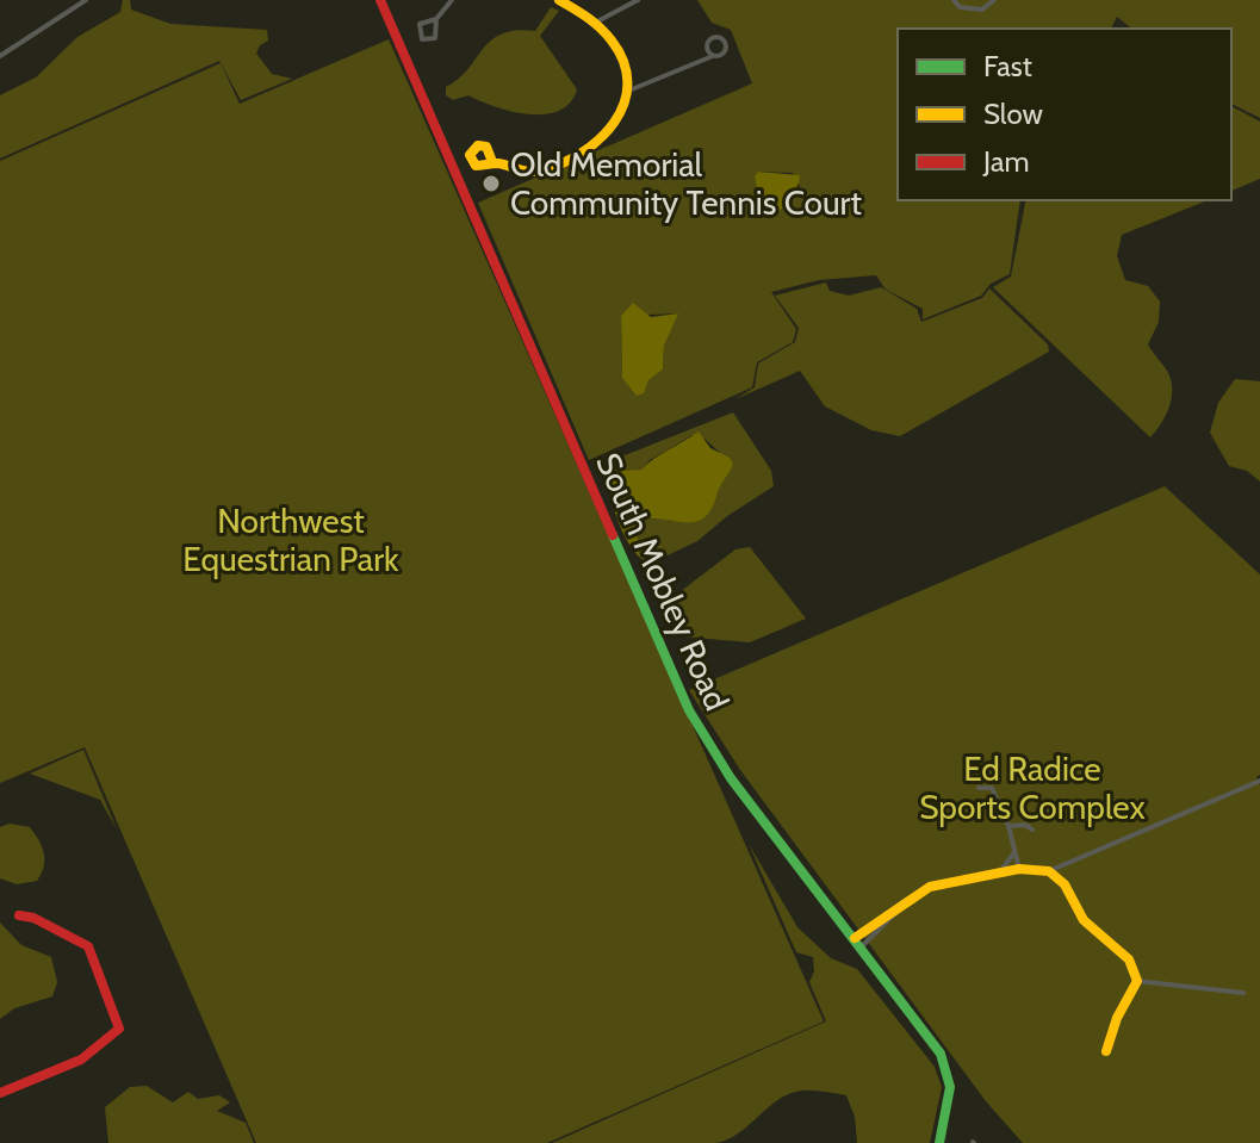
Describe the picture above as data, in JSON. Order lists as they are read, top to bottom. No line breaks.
{"streets":{"street":["South Mobley Road"]},"parks":["Northwest Equestrian Park","Ed Radice Sports Complex"],"places":["Old Memorial Community Tennis Court"],"legend":["Fast","Slow","Jam"]}
